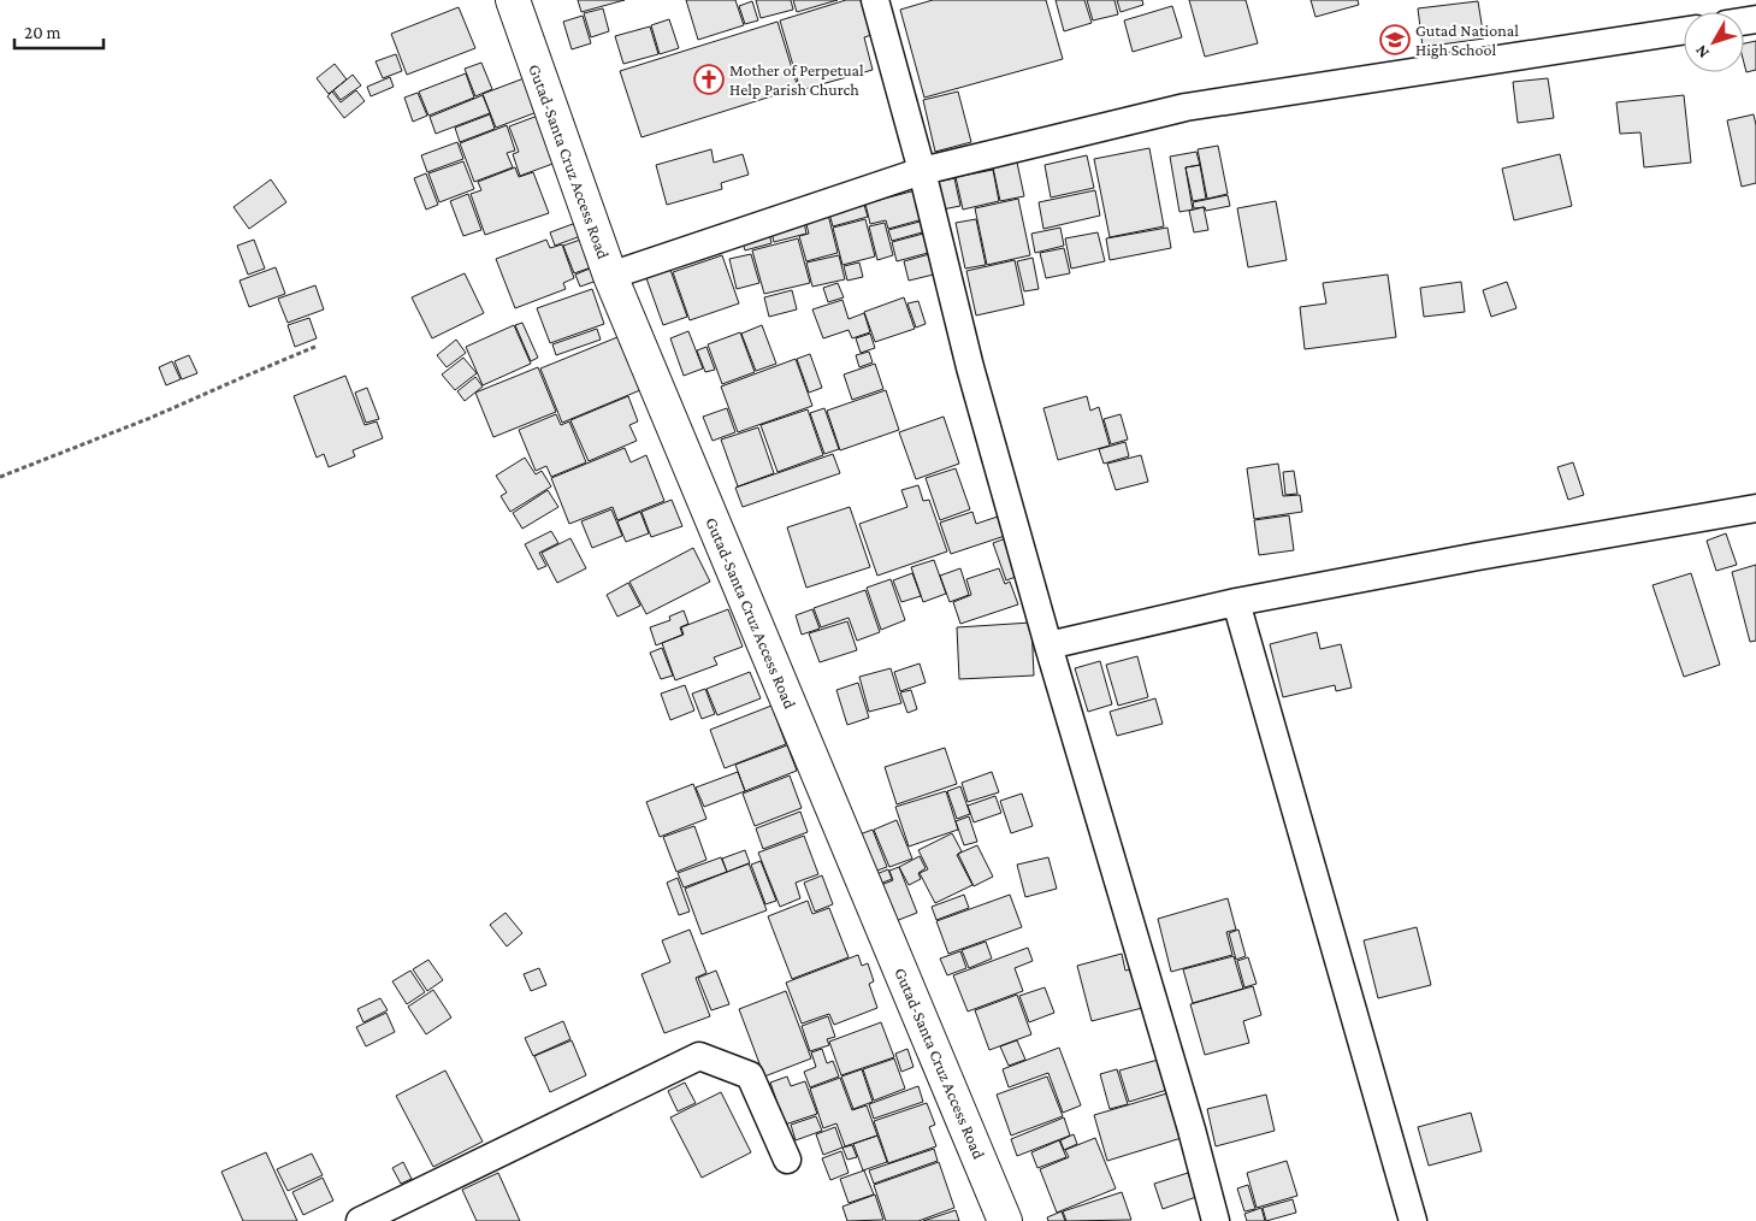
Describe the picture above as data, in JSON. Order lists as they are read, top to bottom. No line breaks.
{"streets":{"main road":["Gutad-Santa Cruz Access Road"]},"places":{"school or university":["Gutad National High School"],"church":["Mother of Perpetual Help Parish Church"]},"scale_bar":"20 m","north":"bottom left"}
